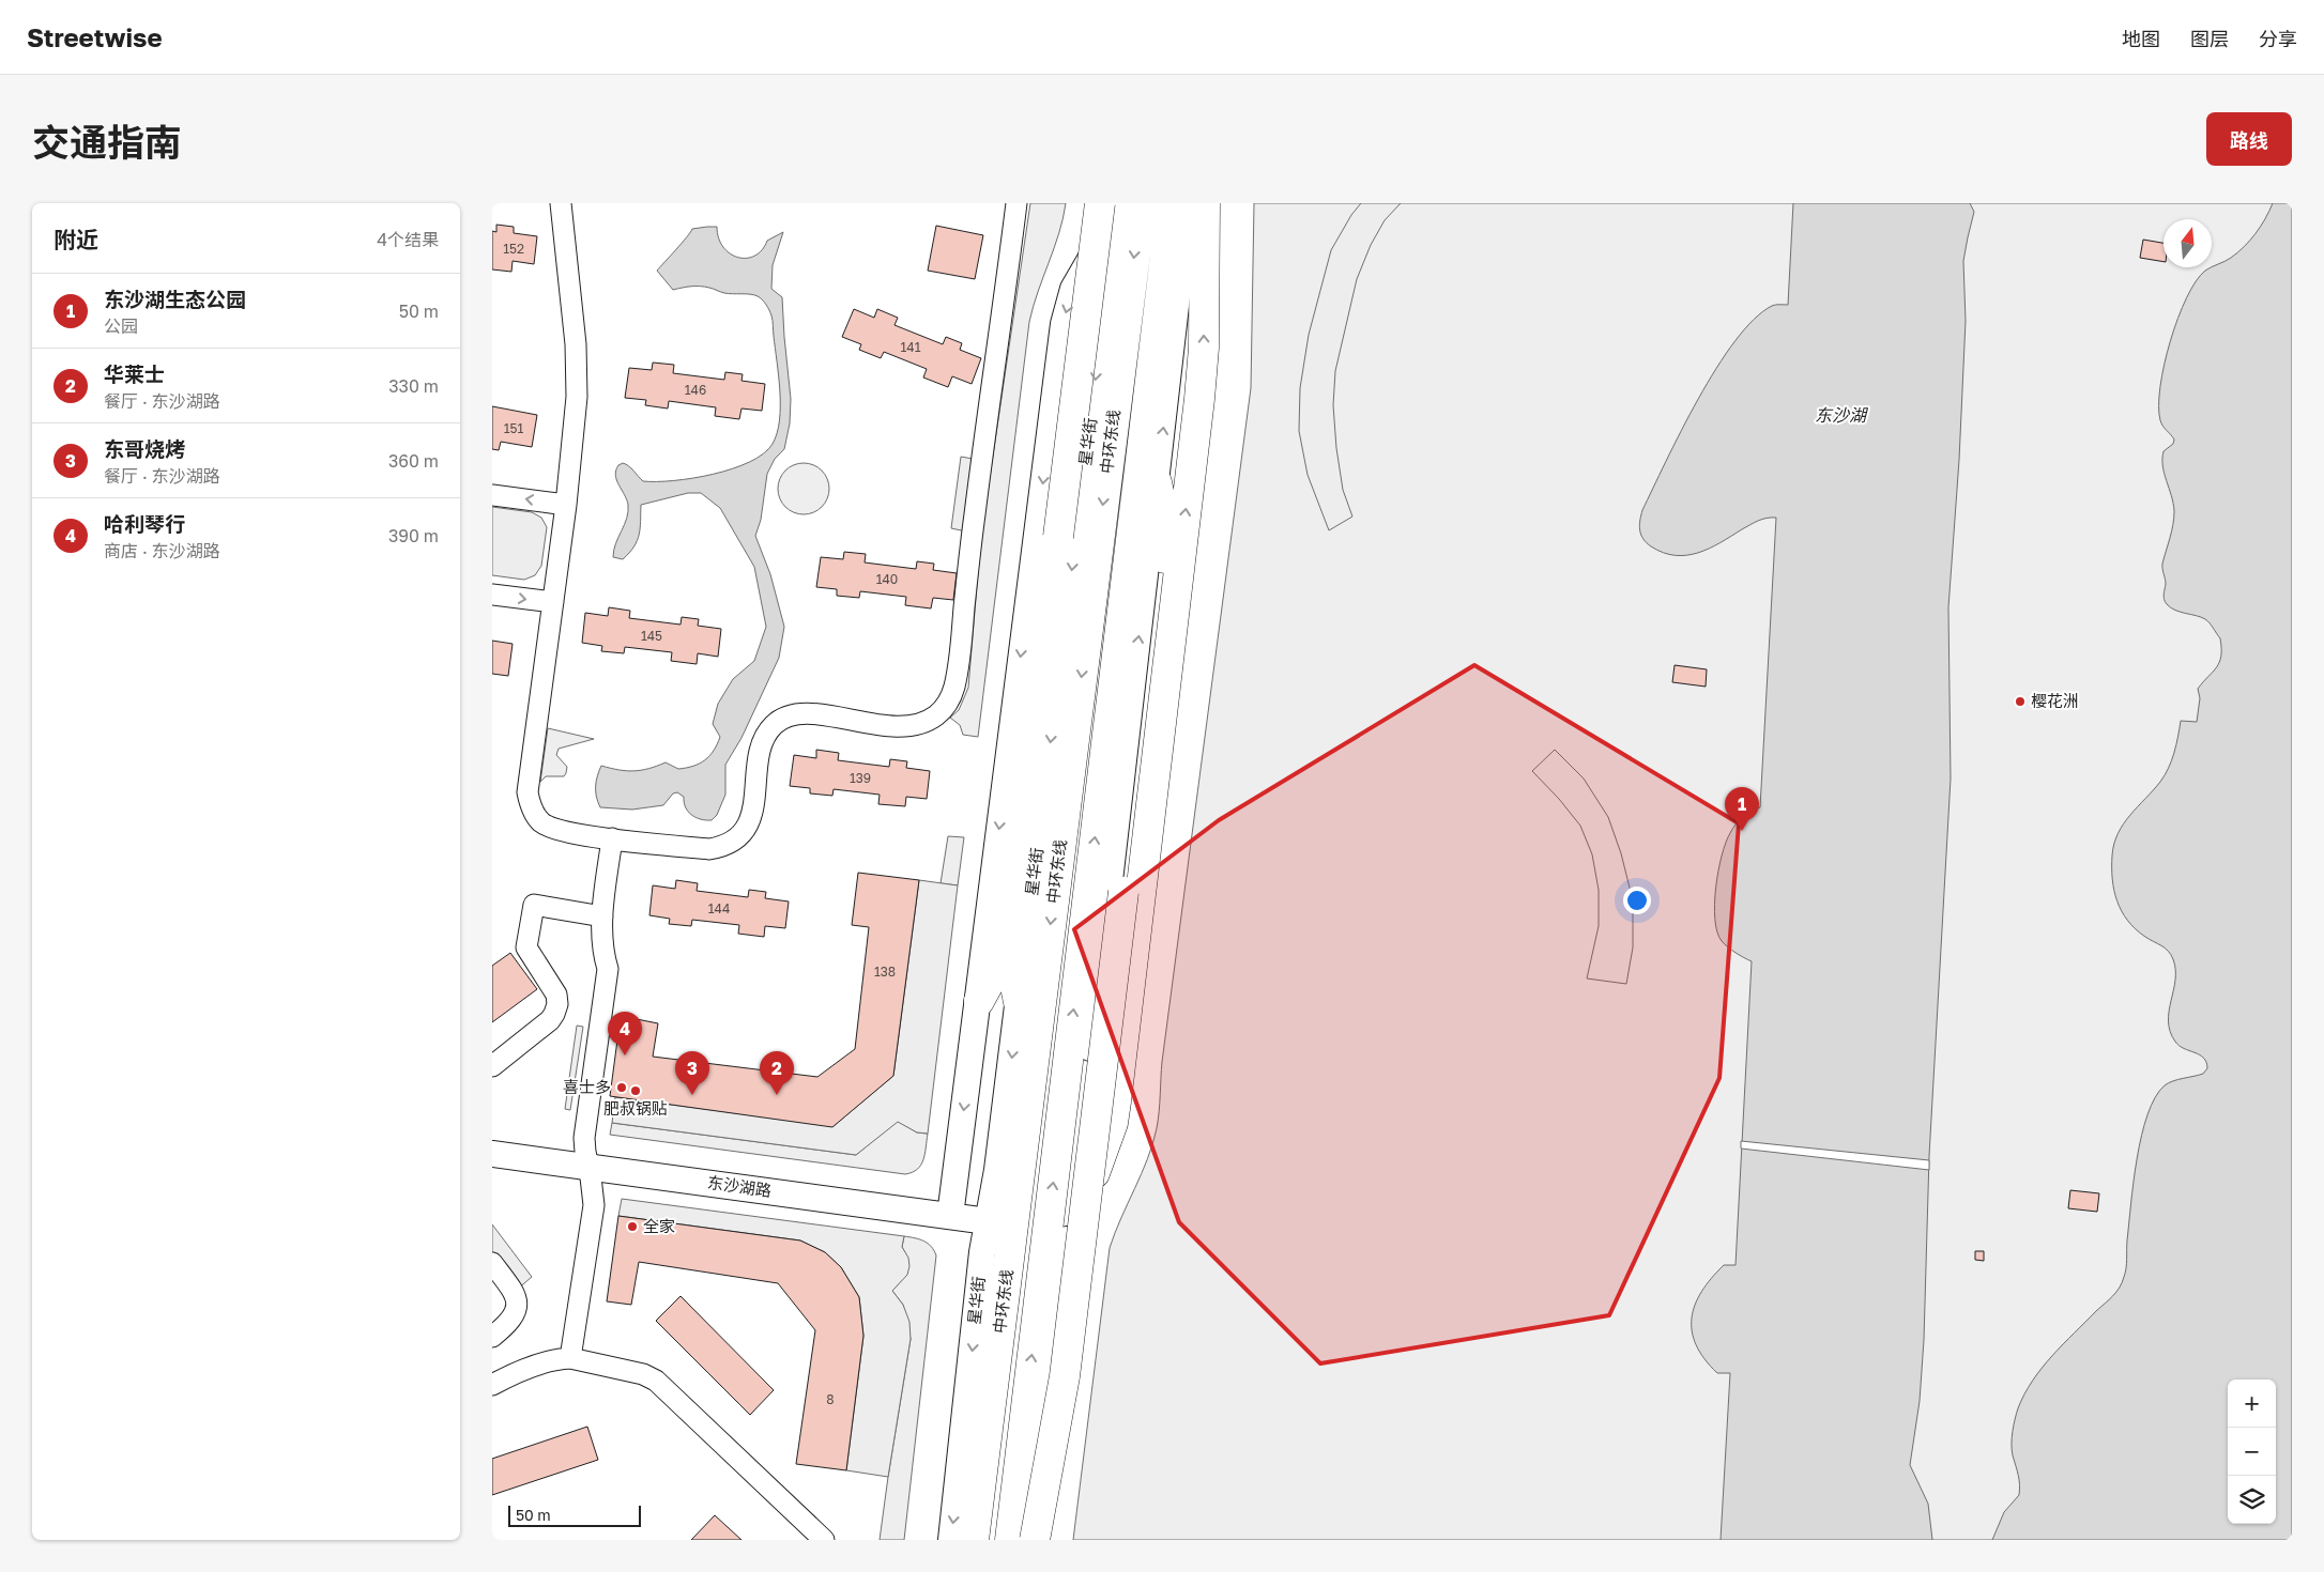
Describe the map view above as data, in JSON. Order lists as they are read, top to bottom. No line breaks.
{"streets":{"highway":["中环东线"],"main road":["星华街","东沙湖路"]},"crossings":[["星华街","中环东线"],["星华街","东沙湖路"]],"water":["东沙湖"],"places":["樱花洲","喜士多","肥叔锅贴","全家"],"house_numbers":["152","141","146","151","140","145","139","144","138","8"],"scale_bar":"50 m","north":"top","page":{"header":"Streetwise","nav":["地图","图层","分享"],"title":"交通指南","buttons":"路线","heading":["附近","4个结果"],"list":[{"mark":"1","name":"东沙湖生态公园","note":"公园","value":"50 m"},{"mark":"2","name":"华莱士","note":"餐厅 · 东沙湖路","value":"330 m"},{"mark":"3","name":"东哥烧烤","note":"餐厅 · 东沙湖路","value":"360 m"},{"mark":"4","name":"哈利琴行","note":"商店 · 东沙湖路","value":"390 m"}],"pins":["1","4","2","3"],"map_buttons":["+","−"],"scale":"50 m"}}
